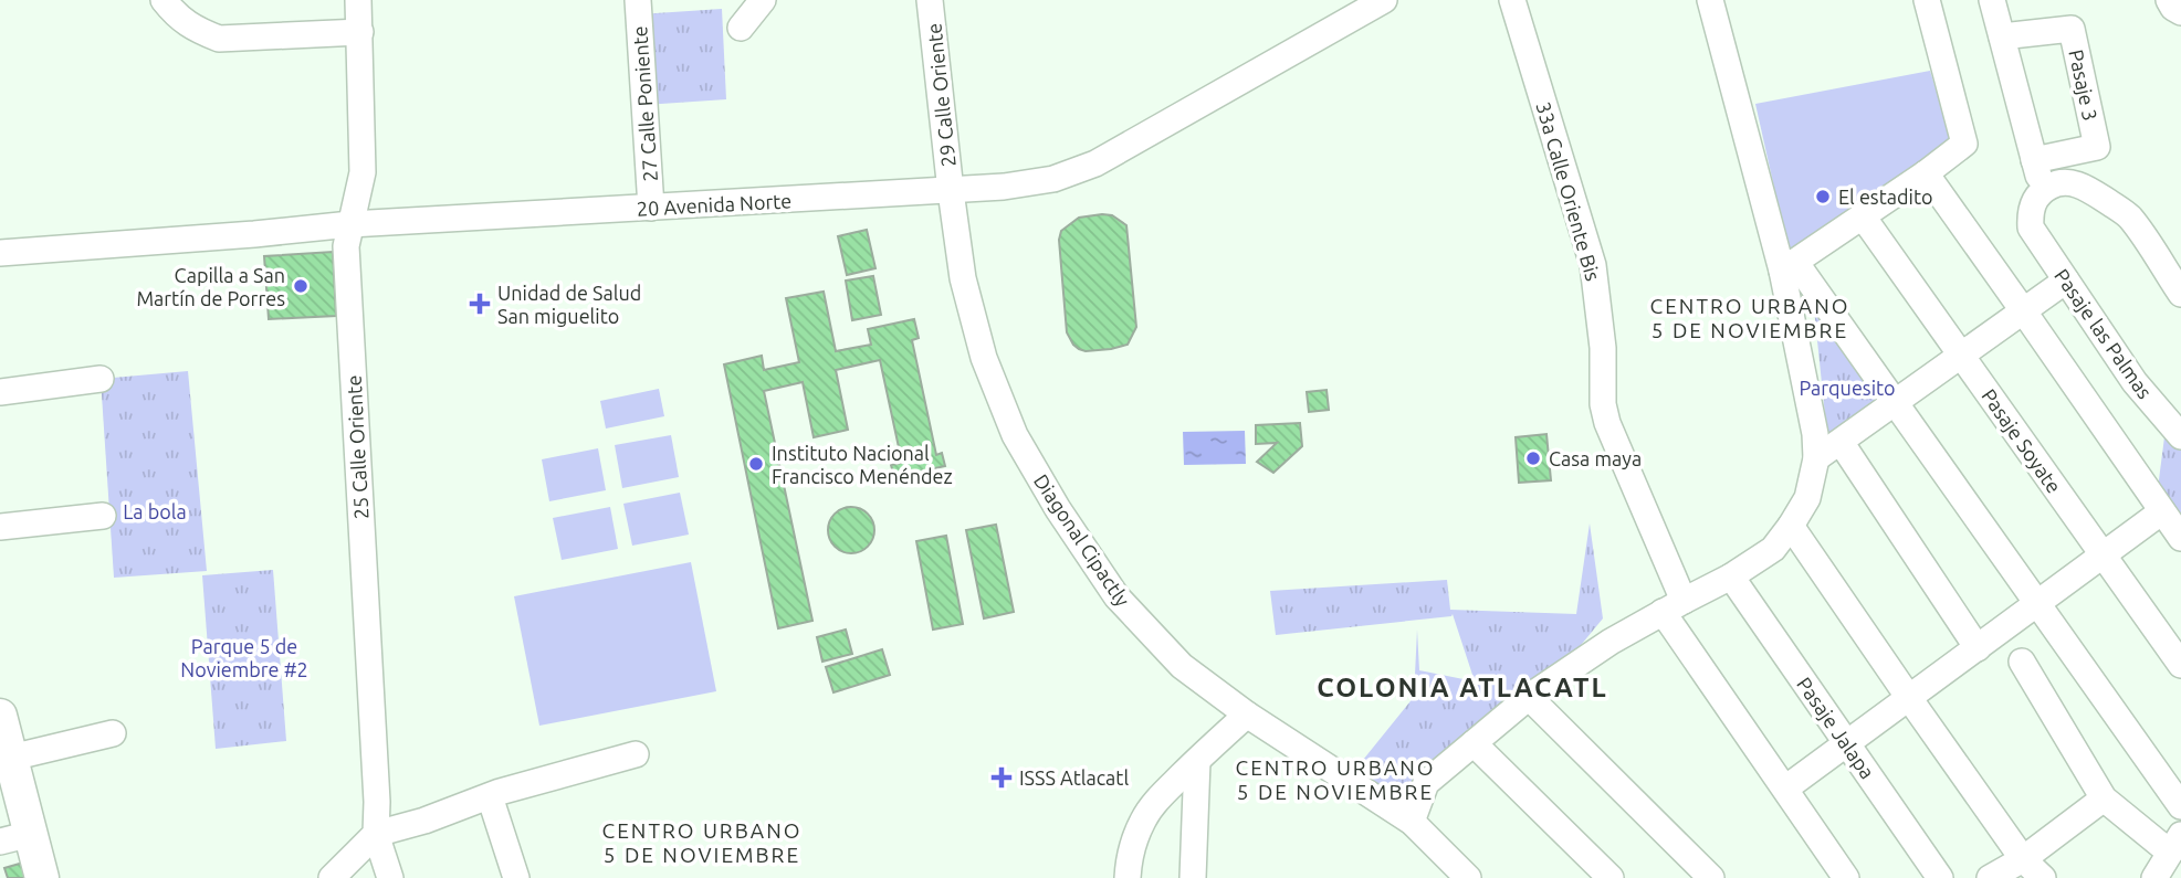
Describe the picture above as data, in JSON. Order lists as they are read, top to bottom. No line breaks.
{"streets":{"street":["Pasaje 3","29 Calle Oriente","27 Calle Poniente","33a Calle Oriente Bis","20 Avenida Norte","Pasaje las Palmas","Pasaje Soyate","25 Calle Oriente","Diagonal Cipactly","Pasaje Jalapa"]},"crossings":[["29 Calle Oriente","20 Avenida Norte"],["29 Calle Oriente","Diagonal Cipactly"],["27 Calle Poniente","20 Avenida Norte"],["20 Avenida Norte","25 Calle Oriente"],["20 Avenida Norte","Diagonal Cipactly"]],"districts":["CENTRO URBANO 5 DE NOVIEMBRE","COLONIA ATLACATL","CENTRO URBANO 5 DE NOVIEMBRE","CENTRO URBANO 5 DE NOVIEMBRE"],"parks":["Parquesito","La bola","Parque 5 de Noviembre #2"],"places":{"other":["El estadito","Capilla a San Martín de Porres","Casa maya","Instituto Nacional Francisco Menéndez"],"health":["Unidad de Salud San miguelito","ISSS Atlacatl"]}}
